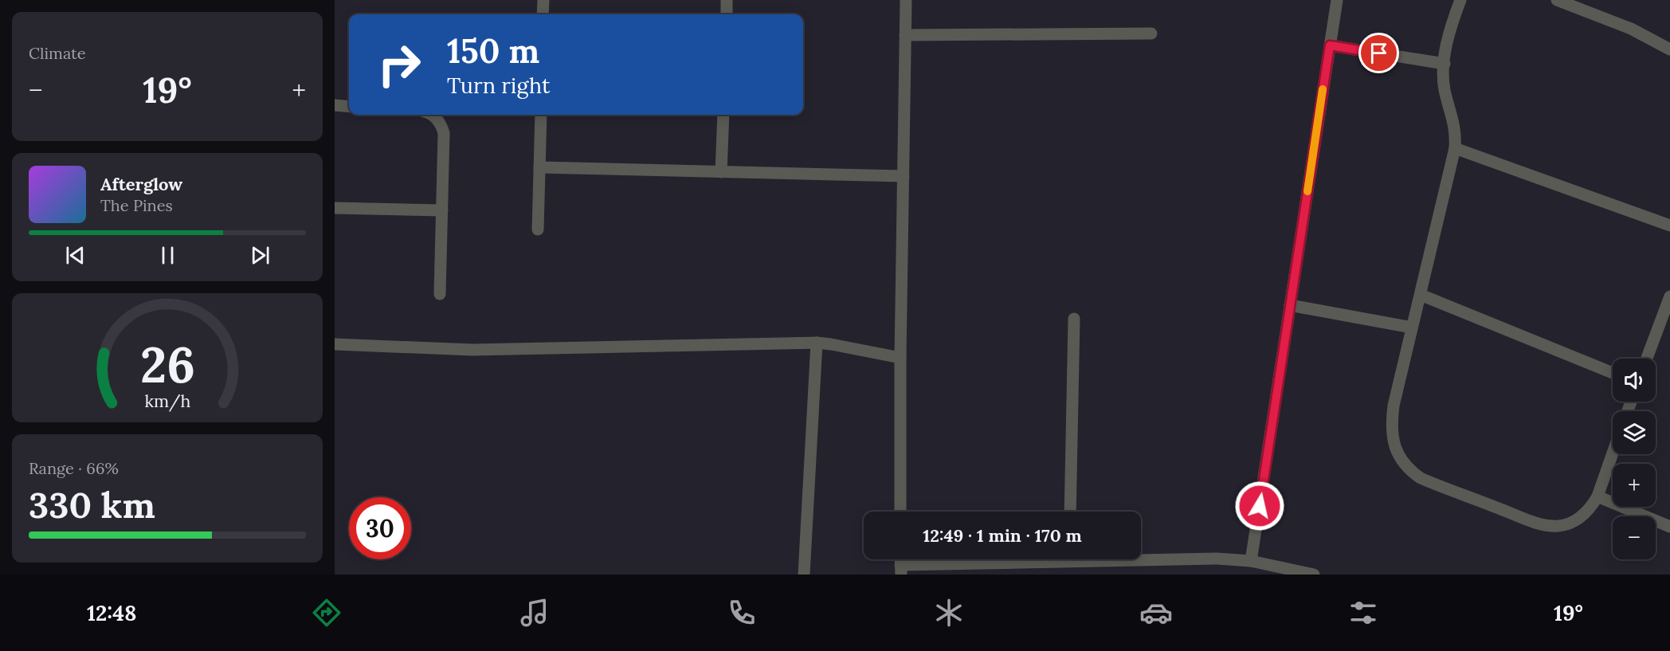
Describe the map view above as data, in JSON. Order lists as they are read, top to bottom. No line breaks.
{"page":{"tile":["Climate",["Range · 66%","330 km"]],"turn":["150 m","Turn right"],"heat":["−","19°","+"],"song":["Afterglow","The Pines"],"map_buttons":["+","−"],"limit":"30","trip":"12:49 · 1 min · 170 m","tabs":["12:48","19°"],"gauge":["26","km/h"]}}
